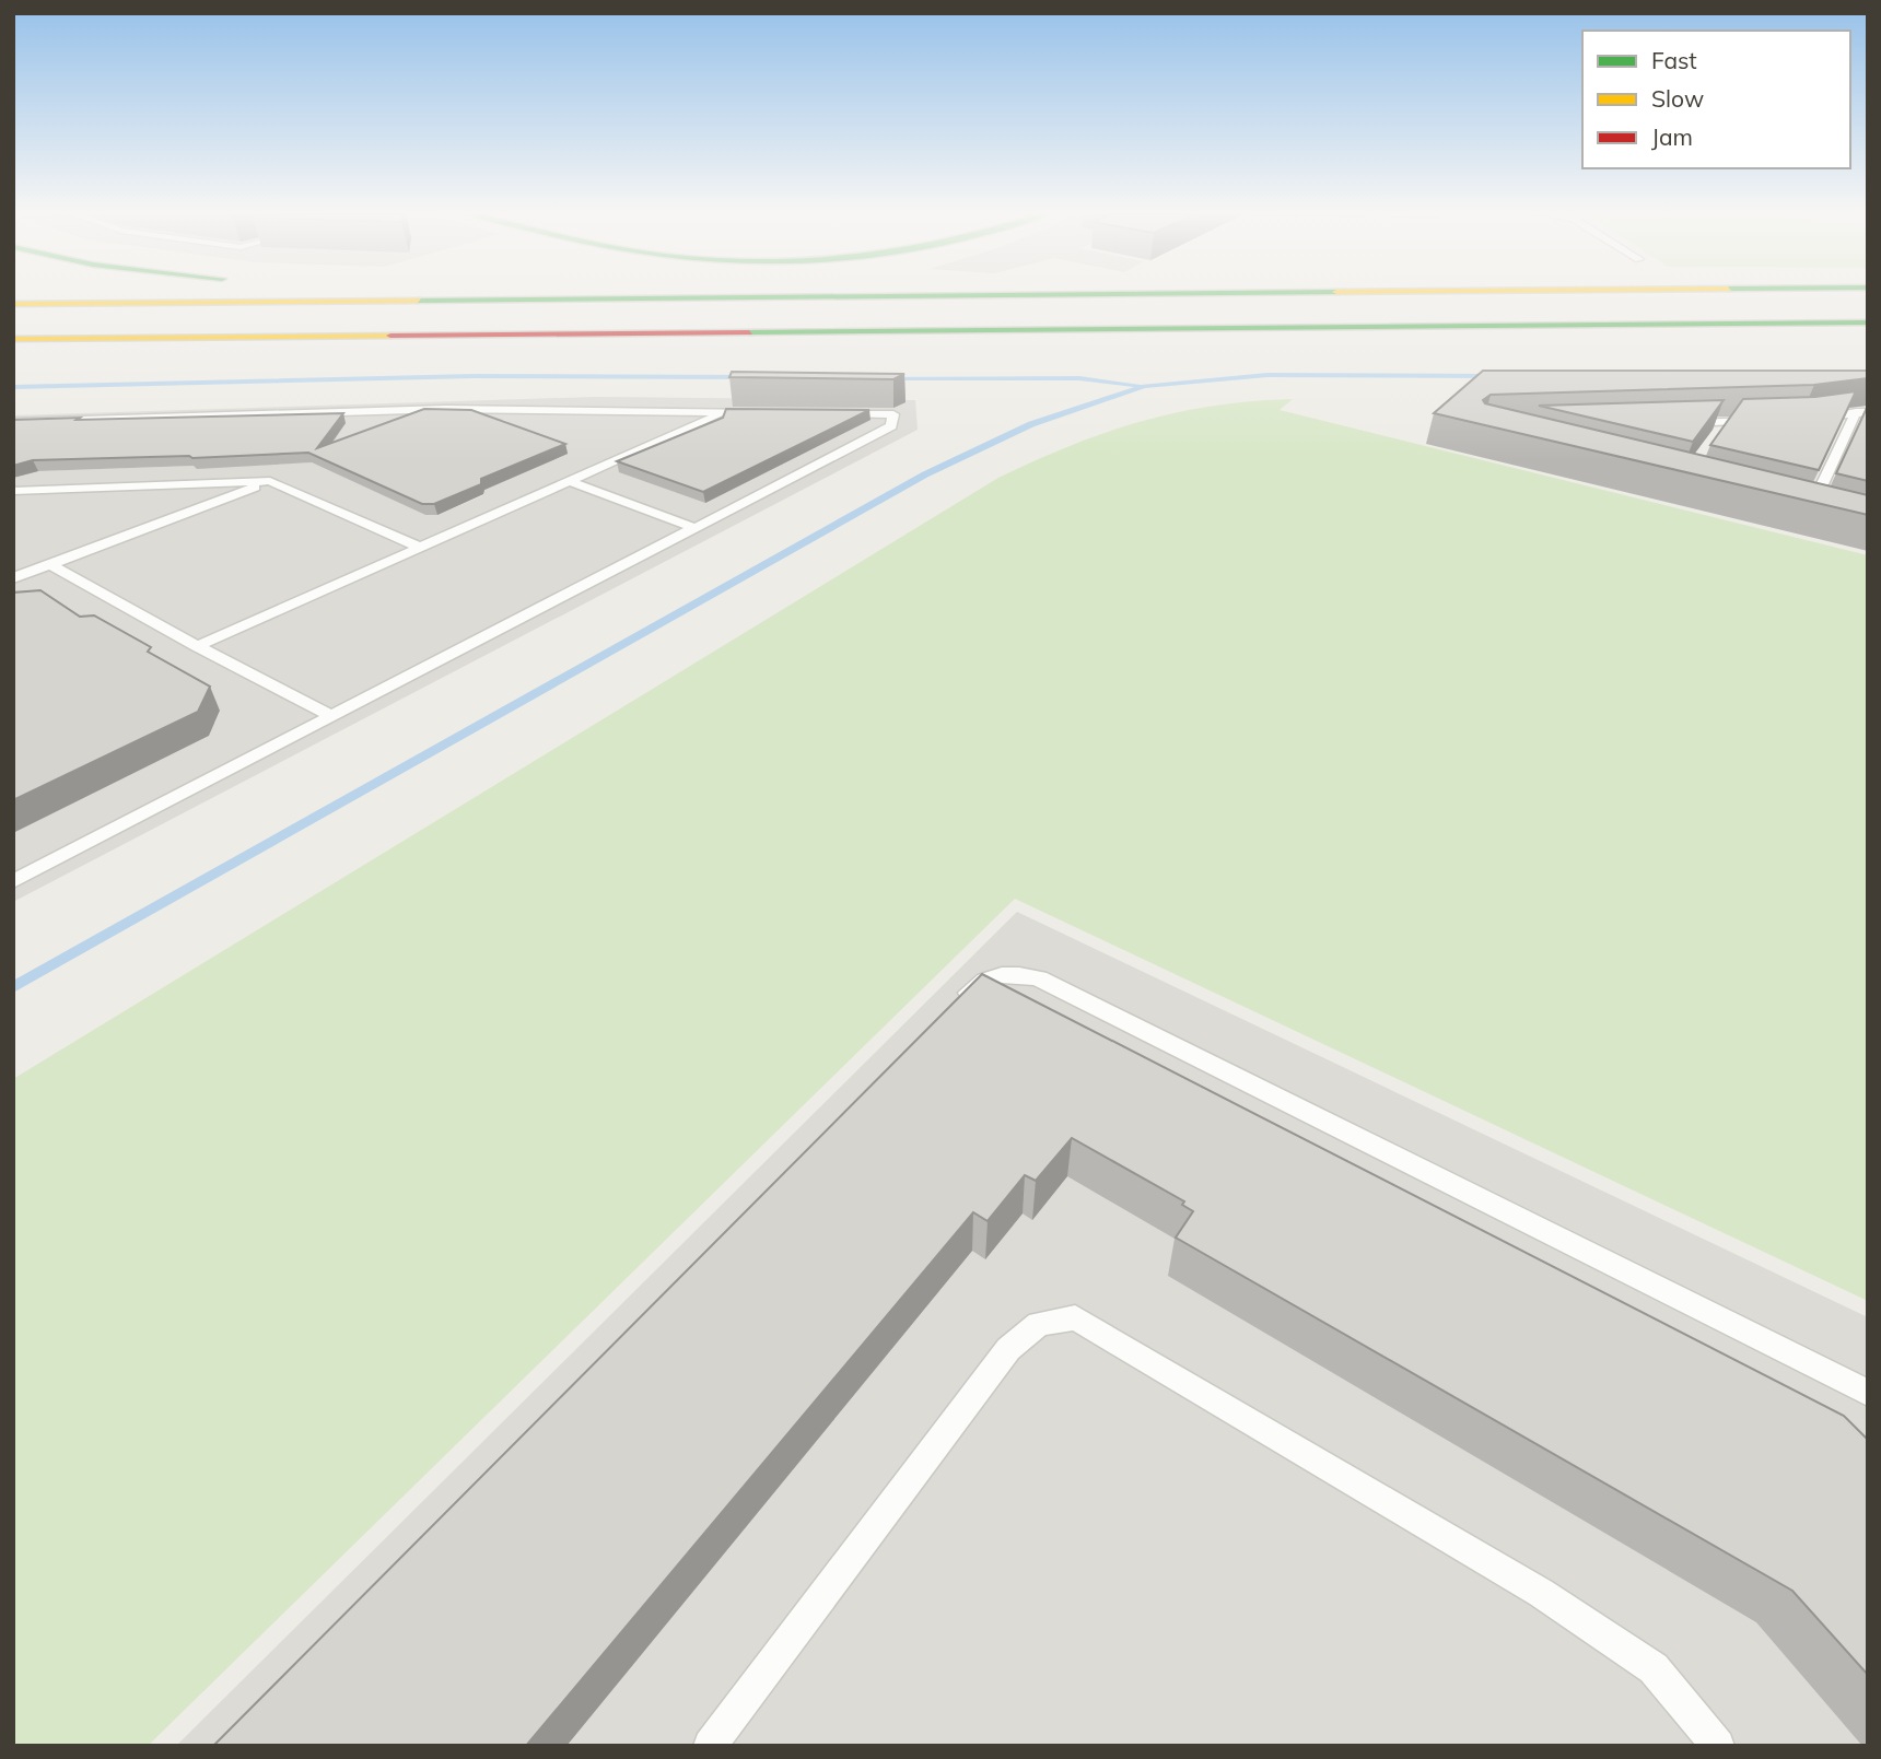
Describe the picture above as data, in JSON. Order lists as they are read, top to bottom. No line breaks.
{"legend":["Fast","Slow","Jam"]}
